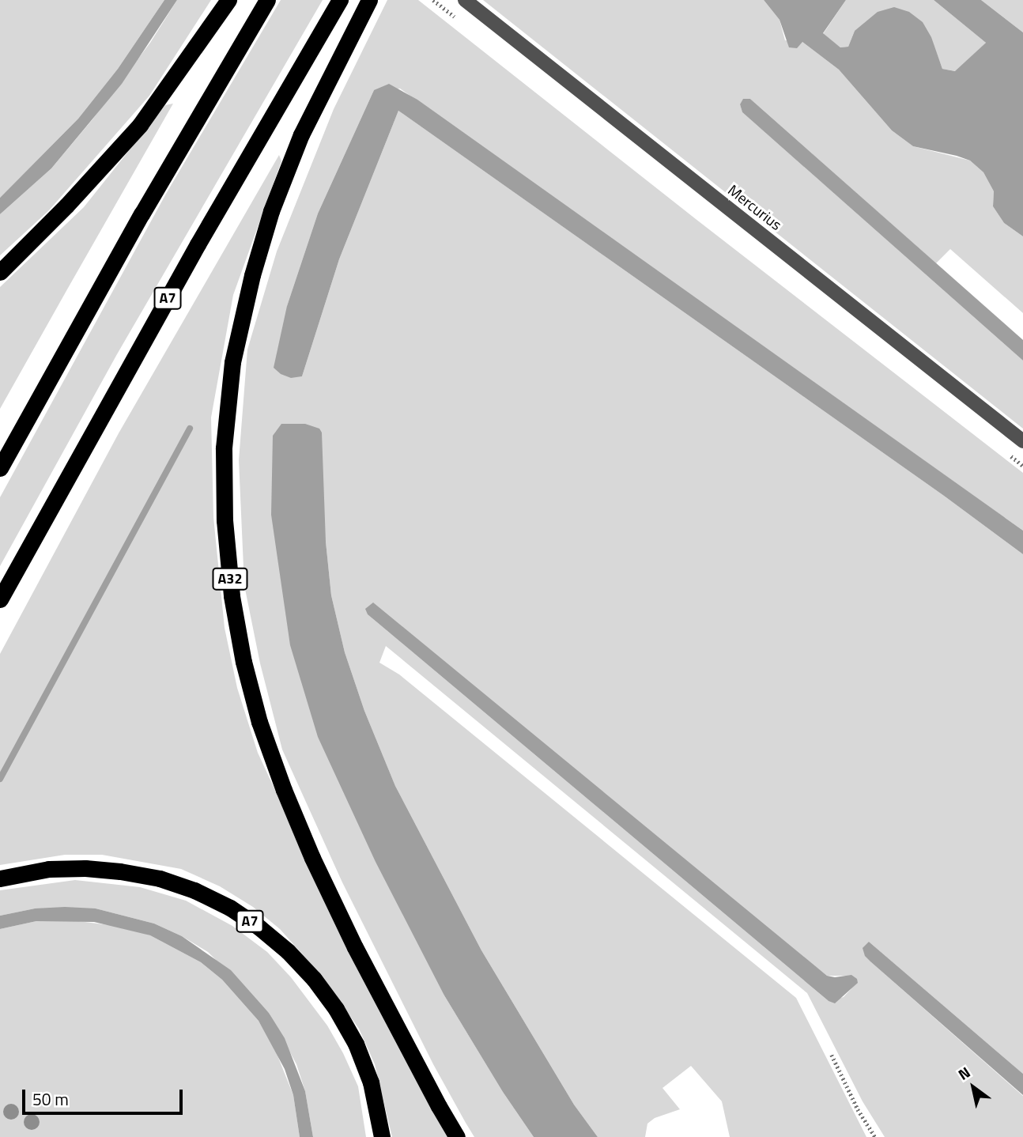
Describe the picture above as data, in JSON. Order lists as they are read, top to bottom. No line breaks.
{"streets":{"highway":["A7","A32"],"street":["Mercurius"]},"scale_bar":"50 m","north":"top left"}
